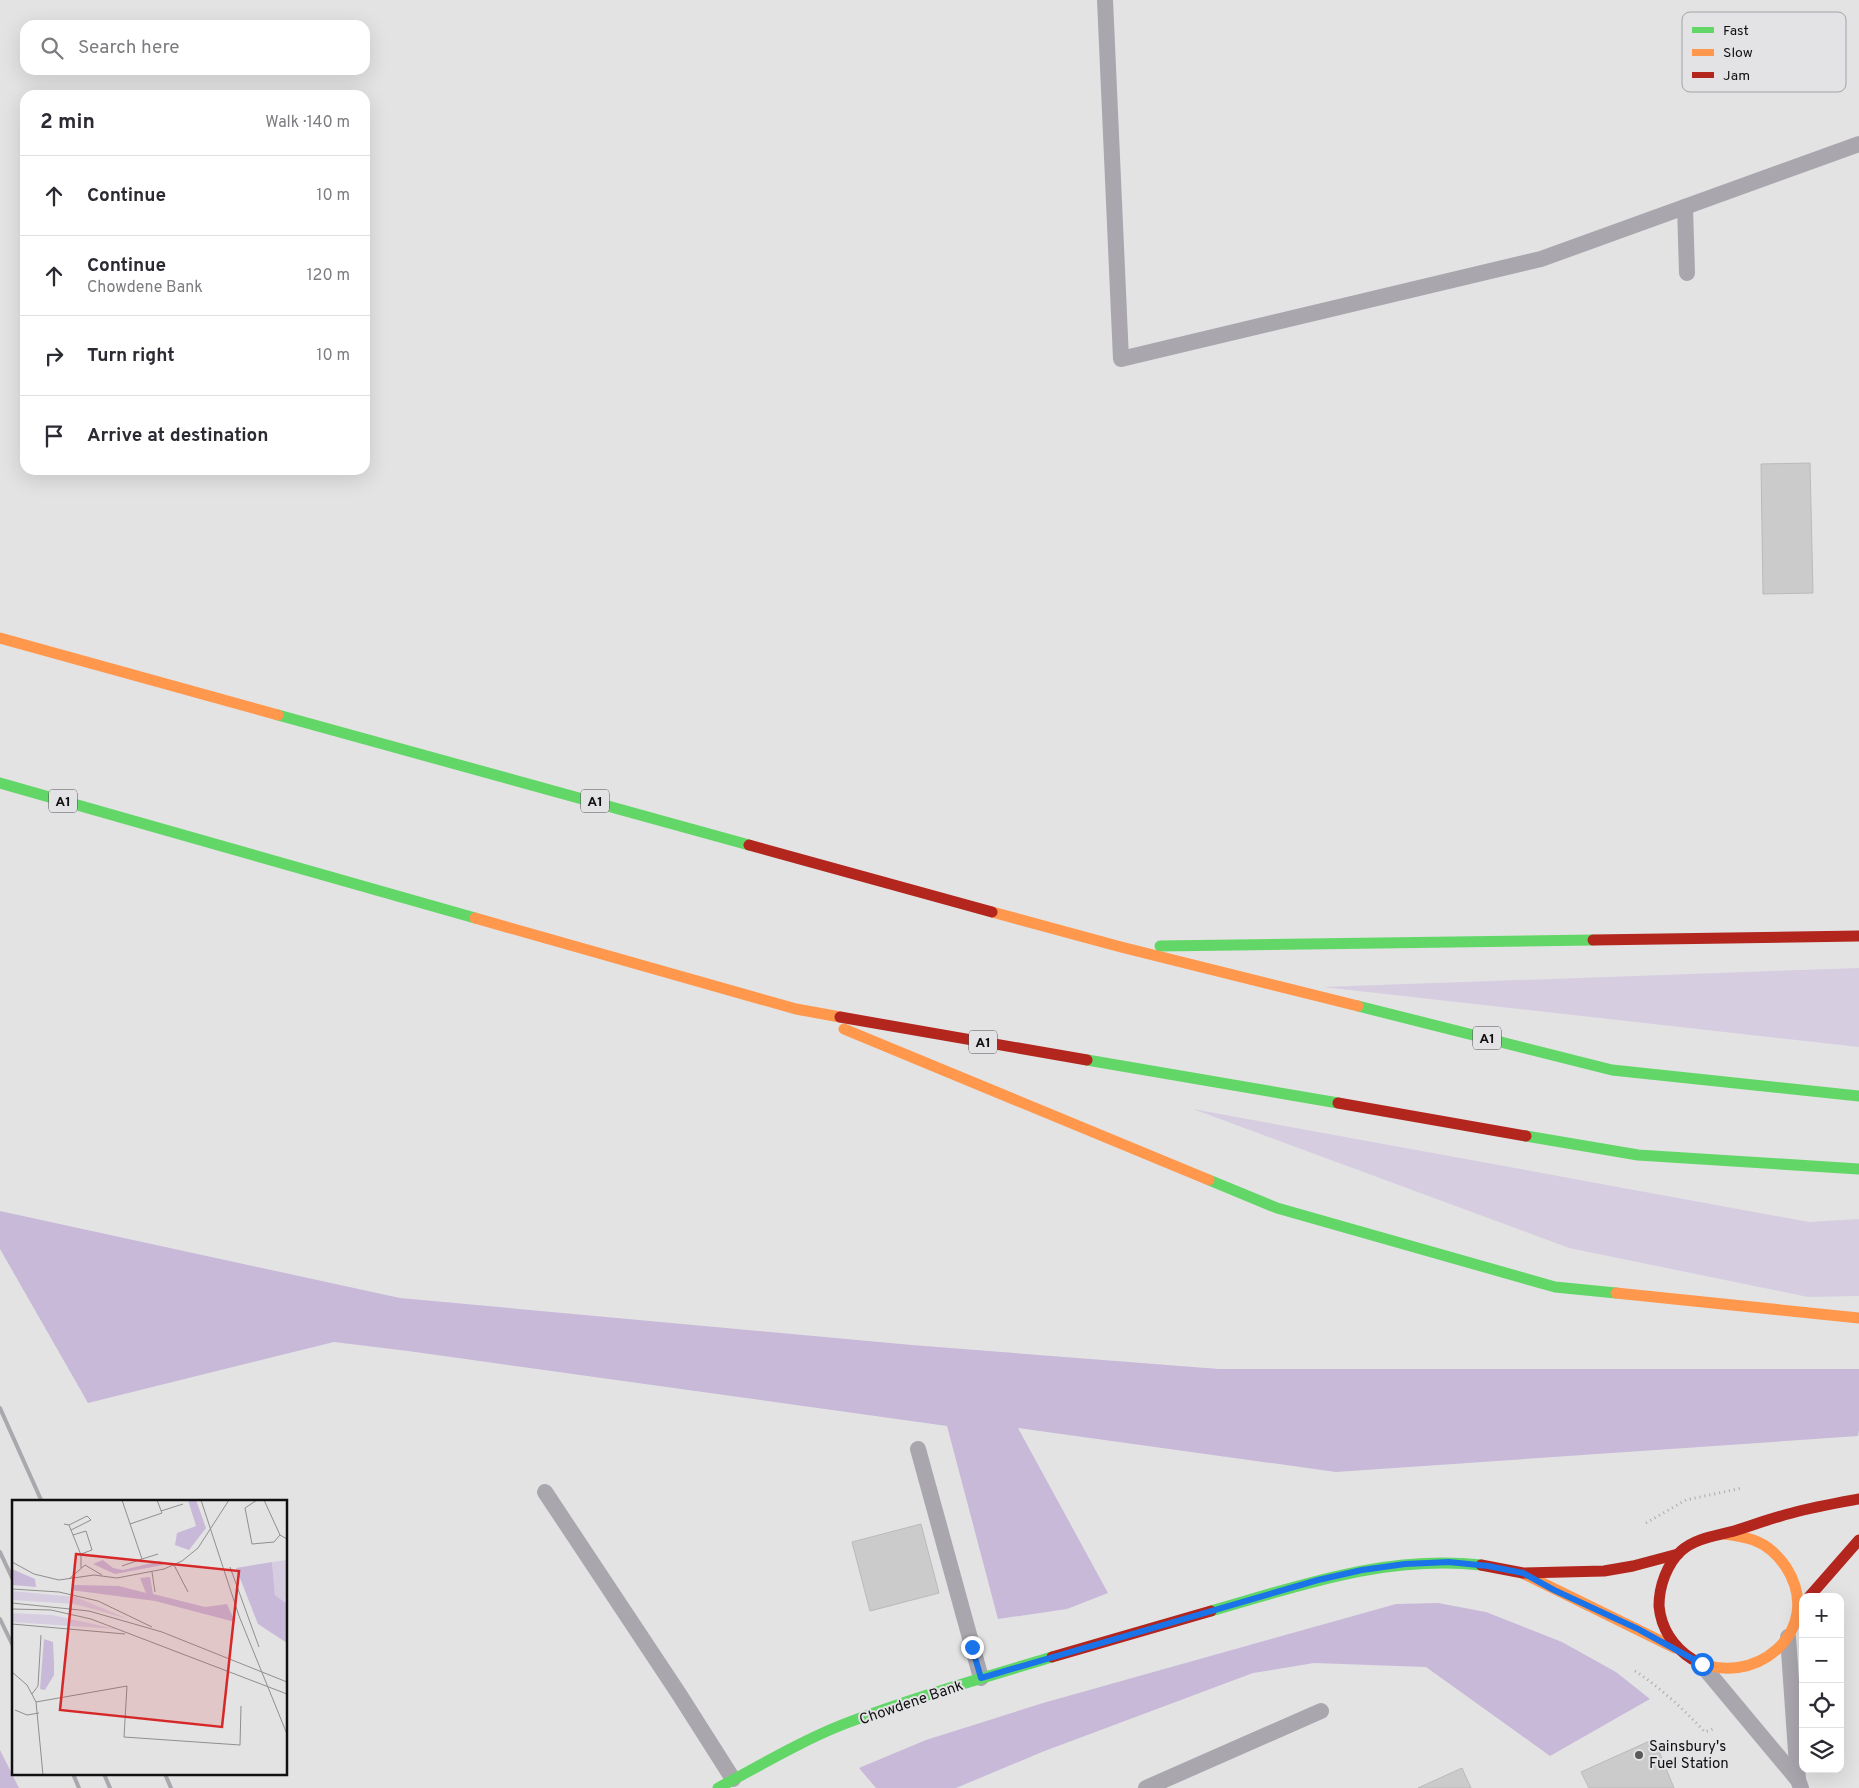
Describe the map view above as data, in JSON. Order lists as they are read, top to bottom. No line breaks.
{"streets":{"main road":["A1","Chowdene Bank"]},"places":["Sainsbury's Fuel Station"],"legend":["Fast","Slow","Jam"],"page":{"search":"Search here","heading":["2 min","Walk · 140 m"],"list":[["Continue","10 m"],["Continue","Chowdene Bank","120 m"],["Turn right","10 m"],"Arrive at destination"],"map_buttons":["+","−"]}}
